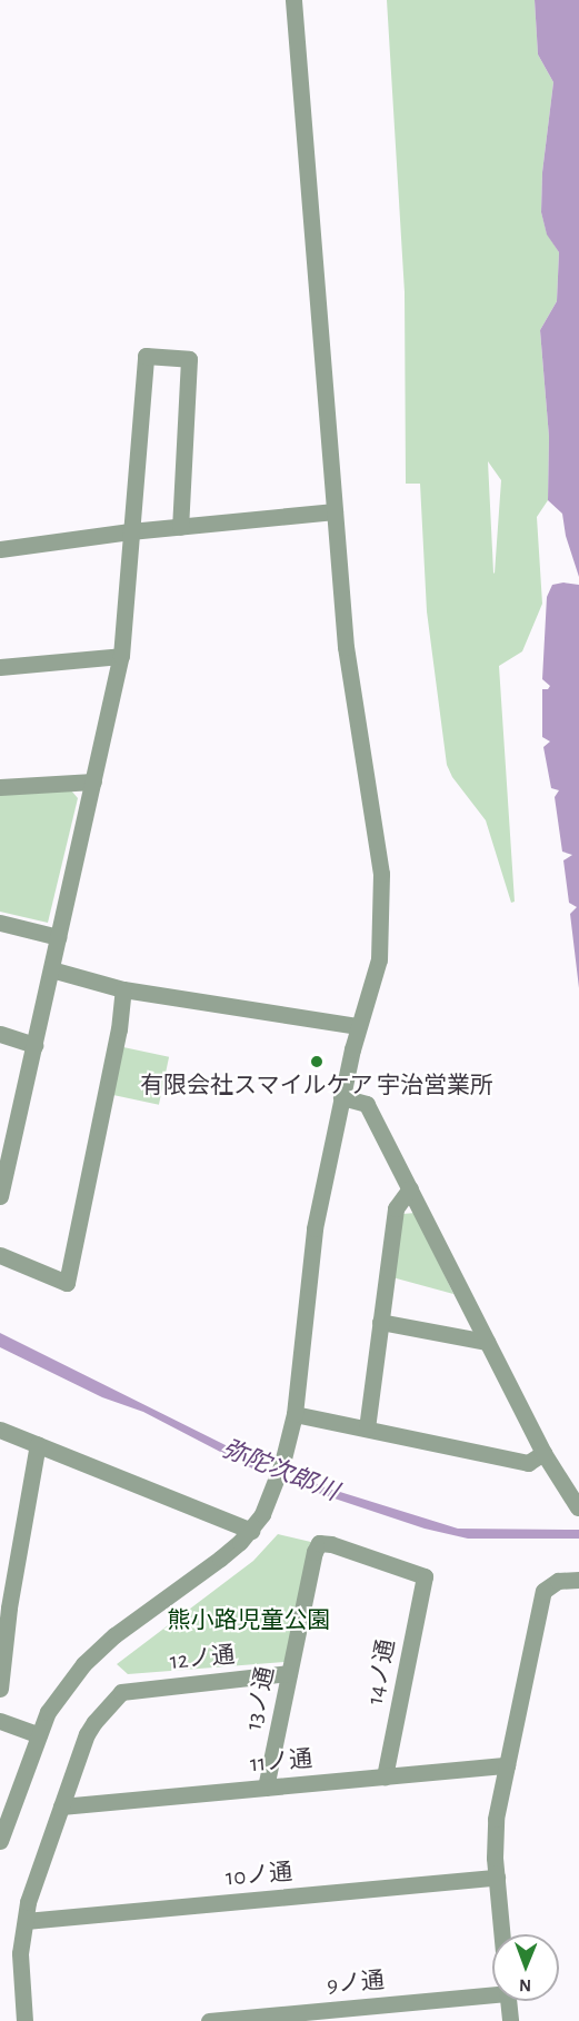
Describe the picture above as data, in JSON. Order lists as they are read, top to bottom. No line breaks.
{"streets":{"street":["12ノ通","14ノ通","13ノ通","11ノ通","10ノ通","9ノ通"]},"crossings":[["12ノ通","13ノ通"],["12ノ通","11ノ通"],["14ノ通","13ノ通"],["14ノ通","11ノ通"],["13ノ通","11ノ通"]],"water":["弥陀次郎川"],"parks":["熊小路児童公園"],"places":["有限会社スマイルケア 宇治営業所"],"north":"bottom"}
